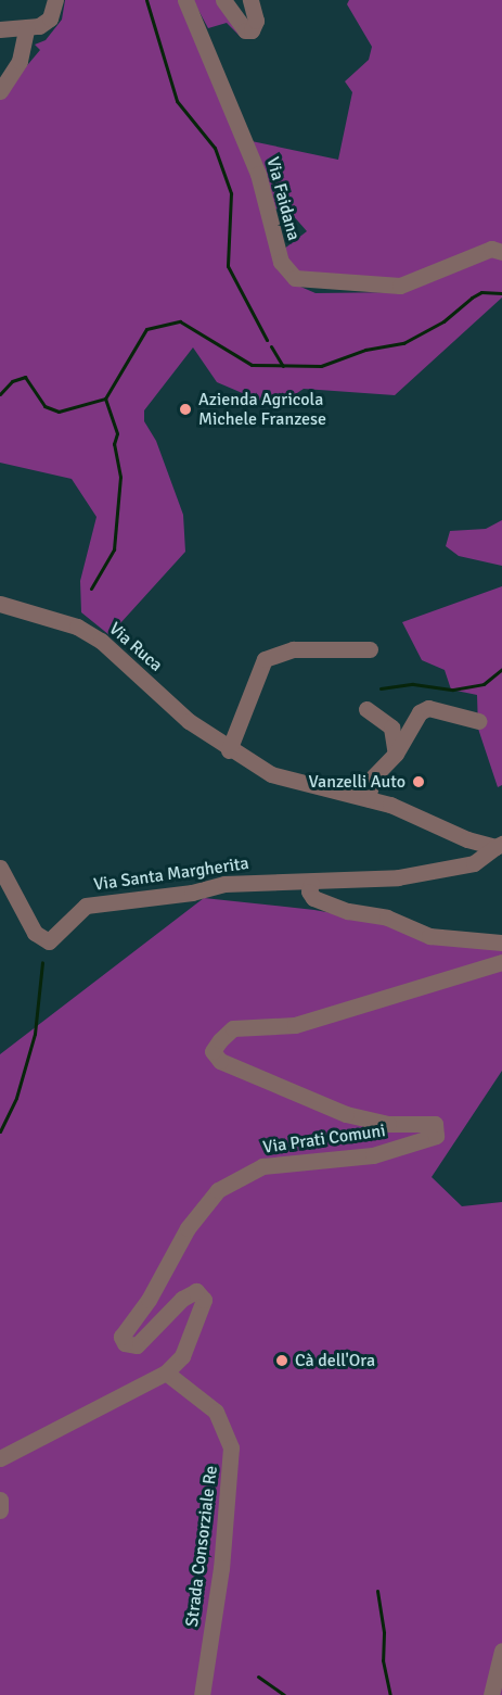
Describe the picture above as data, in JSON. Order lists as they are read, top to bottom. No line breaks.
{"streets":{"street":["Via Faidana","Via Ruca","Via Santa Margherita","Via Prati Comuni","Strada Consorziale Re"]},"crossings":[["Via Ruca","Via Santa Margherita"],["Via Prati Comuni","Strada Consorziale Re"]],"places":["Azienda Agricola Michele Franzese","Vanzelli Auto","Cà dell'Ora"]}
